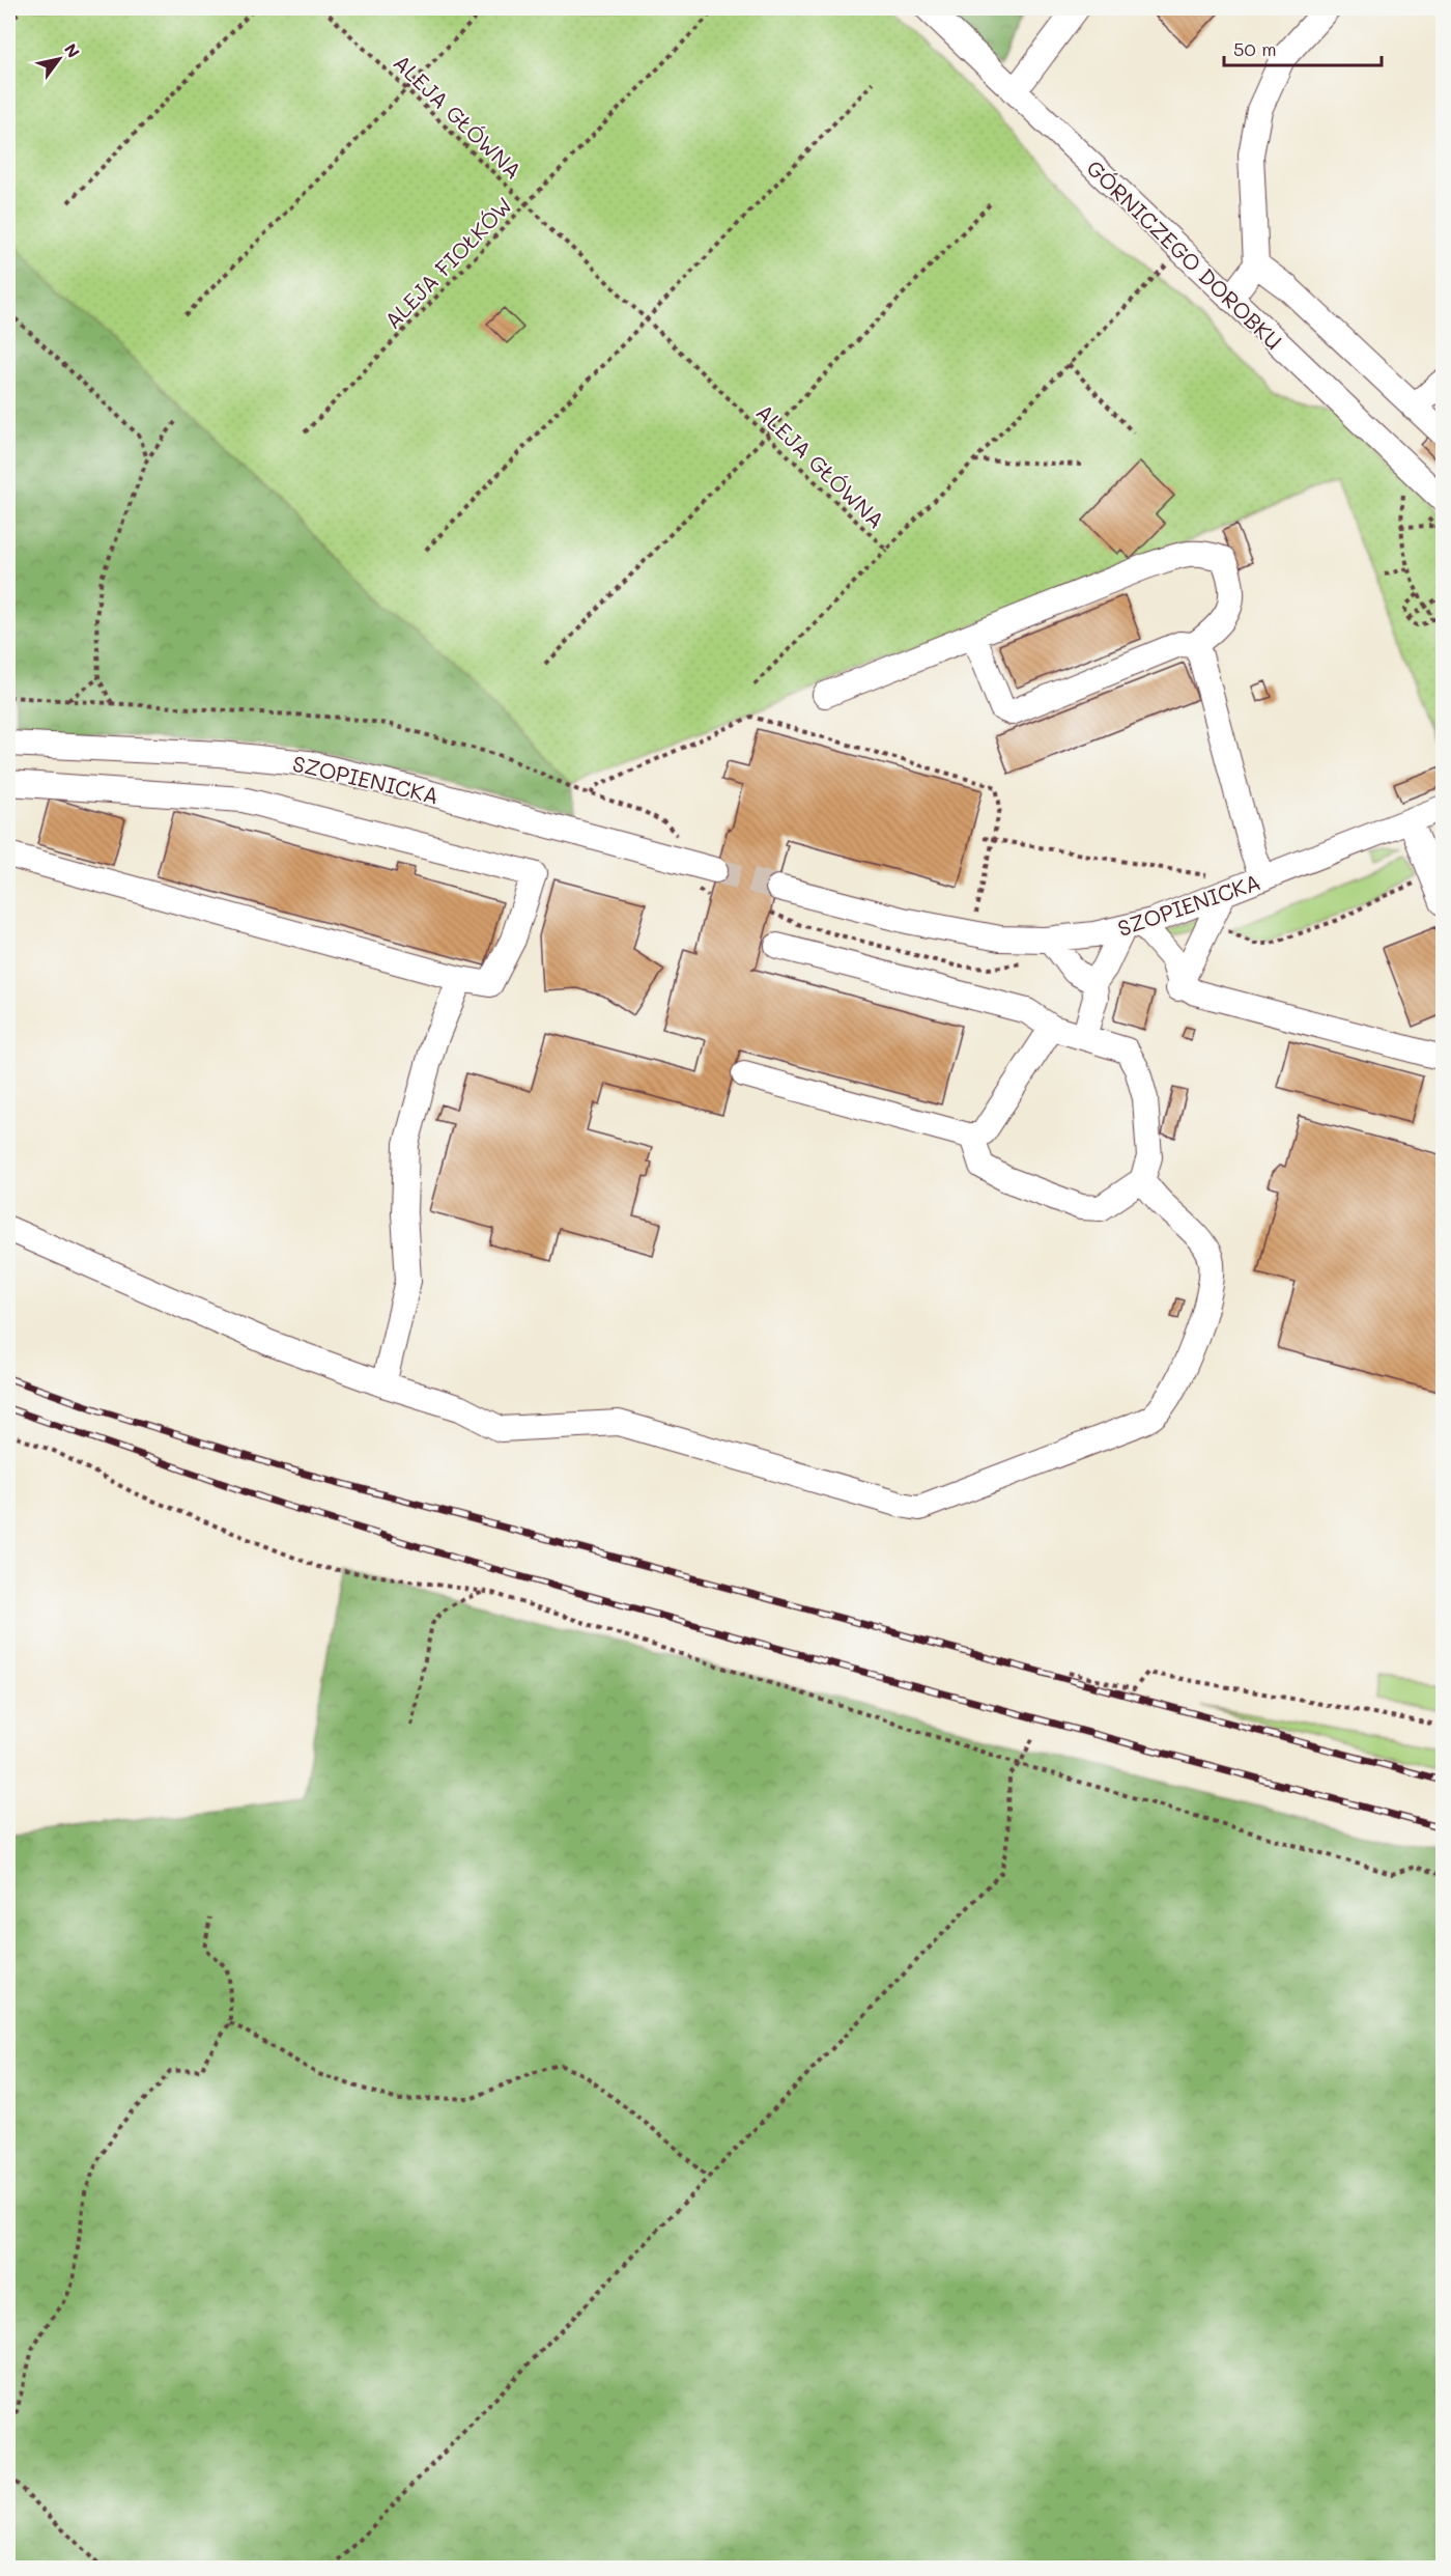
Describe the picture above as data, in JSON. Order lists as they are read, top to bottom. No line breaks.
{"streets":{"street":["GÓRNICZEGO DOROBKU","SZOPIENICKA"],"path":["ALEJA GŁÓWNA","ALEJA FIOŁKÓW"]},"crossings":[["ALEJA GŁÓWNA","ALEJA FIOŁKÓW"]],"scale_bar":"50 m","north":"top right"}
